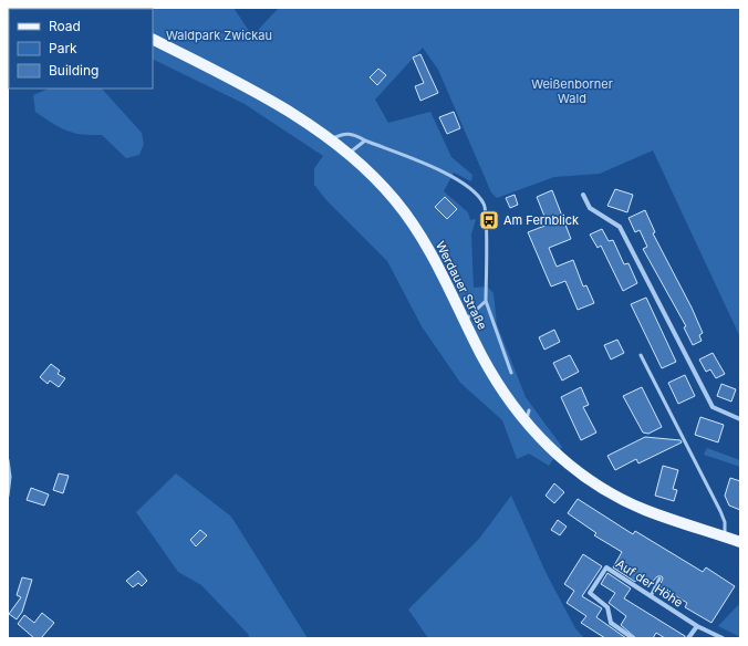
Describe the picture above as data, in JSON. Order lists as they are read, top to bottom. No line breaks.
{"streets":{"main road":["Werdauer Straße"],"street":["Auf der Höhe"]},"parks":["Waldpark Zwickau","Weißenborner Wald"],"places":{"bus stop":["Am Fernblick"]},"legend":["Road","Park","Building"]}
